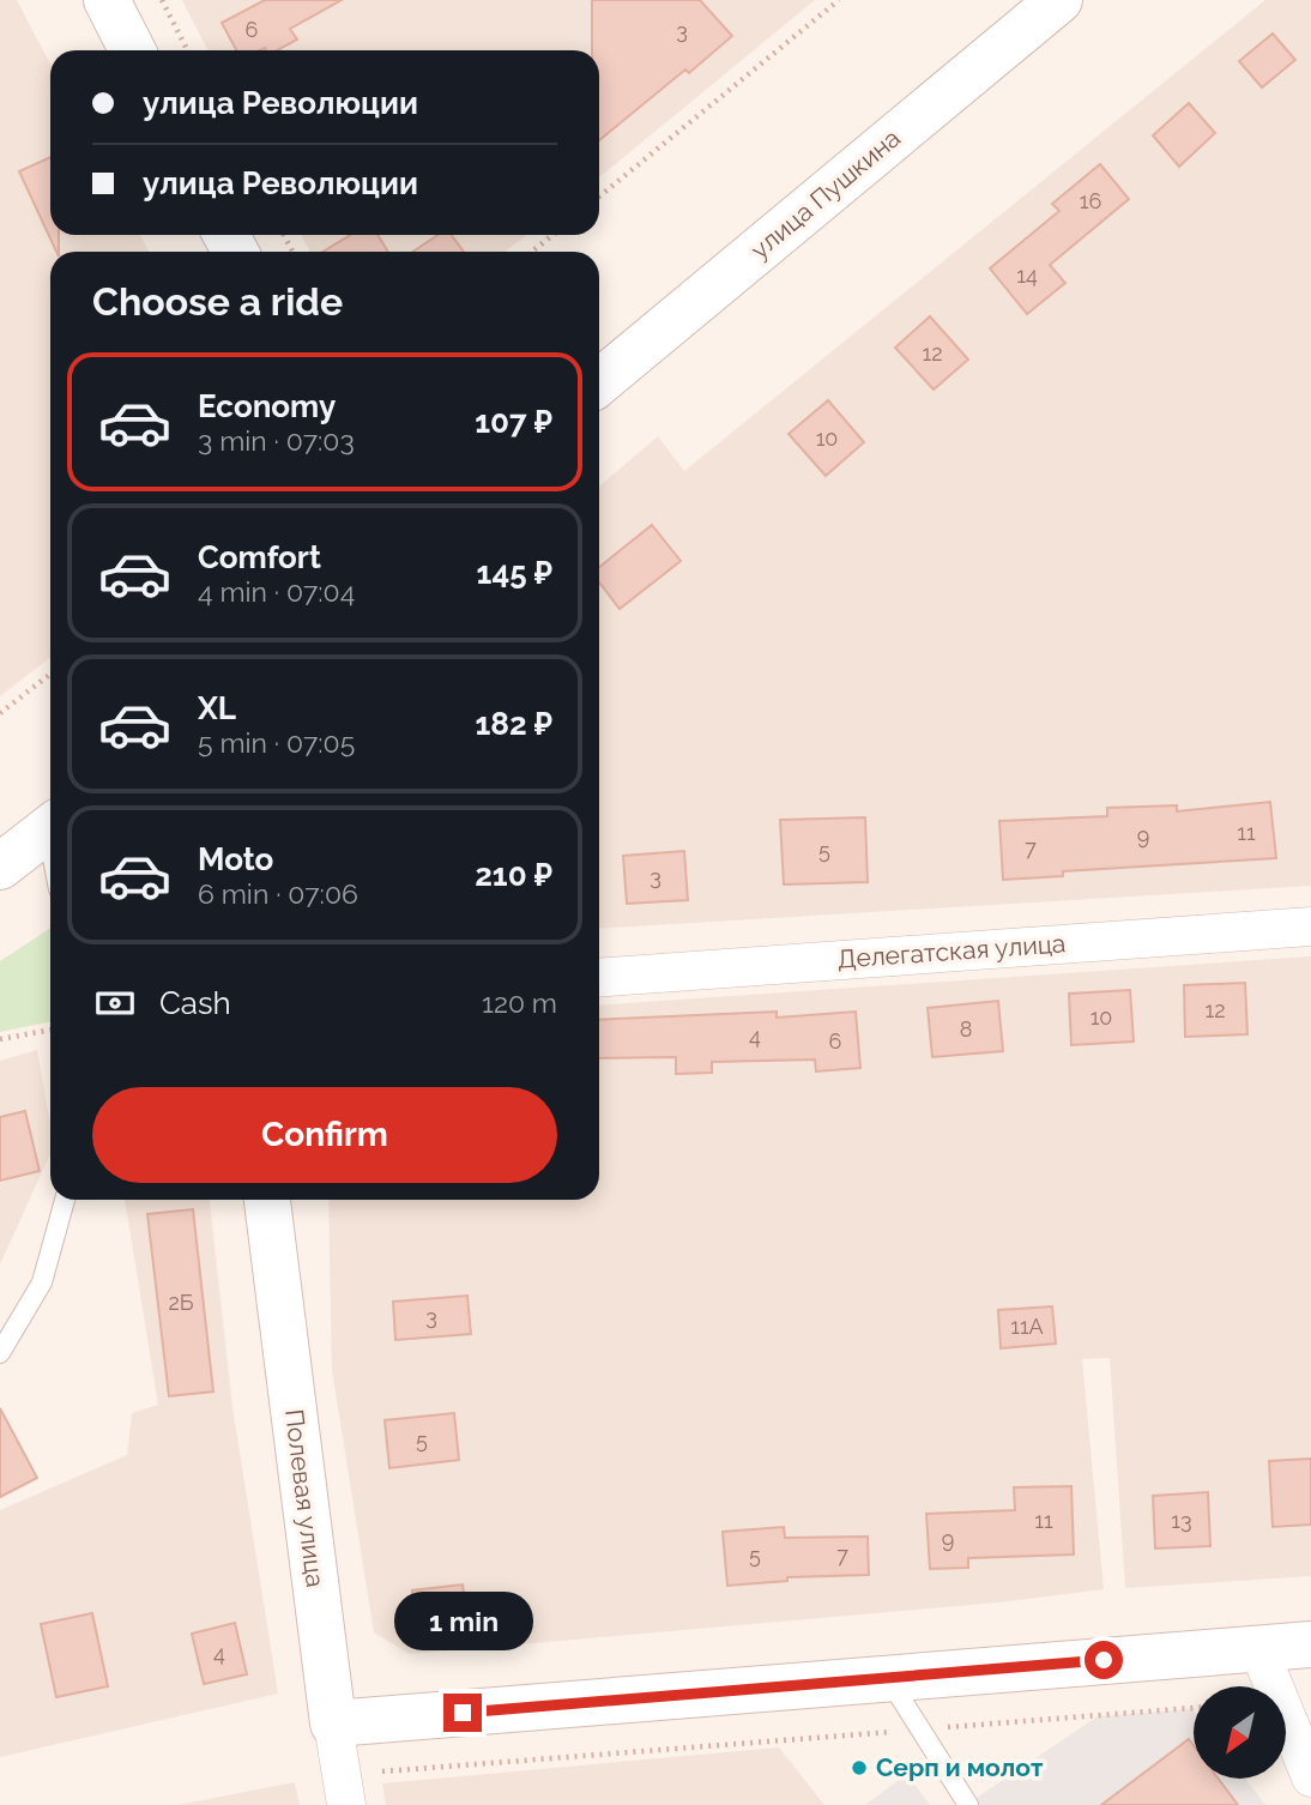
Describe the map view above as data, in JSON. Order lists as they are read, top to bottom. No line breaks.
{"streets":{"main road":["улица Пушкина","Полевая улица"],"street":["Делегатская улица"]},"places":["Серп и молот"],"house_numbers":["6","3","16","14","12","10","11","9","7","5","3","12","10","8","4","6","2Б","3","11А","5","11","13","9","5","7","4"],"north":"bottom left","page":{"banner":["улица Революции","улица Революции"],"heading":"Choose a ride","list":[{"name":"Economy","note":"3 min · 07:03","value":"107 ₽"},{"name":"Comfort","note":"4 min · 07:04","value":"145 ₽"},{"name":"XL","note":"5 min · 07:05","value":"182 ₽"},{"name":"Moto","note":"6 min · 07:06","value":"210 ₽"}],"pay":["Cash","120 m"],"buttons":"Confirm","bubble":"1 min"}}
